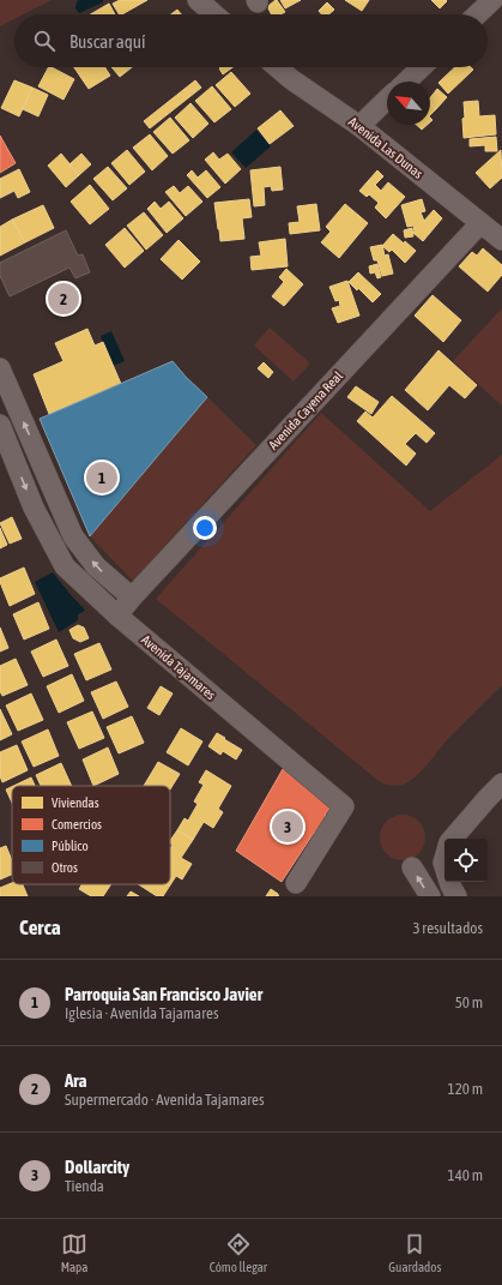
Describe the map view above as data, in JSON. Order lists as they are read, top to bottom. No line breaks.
{"streets":{"street":["Avenida Las Dunas","Avenida Cayena Real","Avenida Tajamares"]},"crossings":[["Avenida Las Dunas","Avenida Cayena Real"],["Avenida Cayena Real","Avenida Tajamares"]],"legend":["Viviendas","Comercios","Público","Otros"],"north":"top left","page":{"search":"Buscar aquí","pins":["2","1","3"],"heading":["Cerca","3 resultados"],"list":[{"mark":"1","name":"Parroquia San Francisco Javier","note":"Iglesia · Avenida Tajamares","value":"50 m"},{"mark":"2","name":"Ara","note":"Supermercado · Avenida Tajamares","value":"120 m"},{"mark":"3","name":"Dollarcity","note":"Tienda","value":"140 m"}],"nav":["Mapa","Cómo llegar","Guardados"]}}
